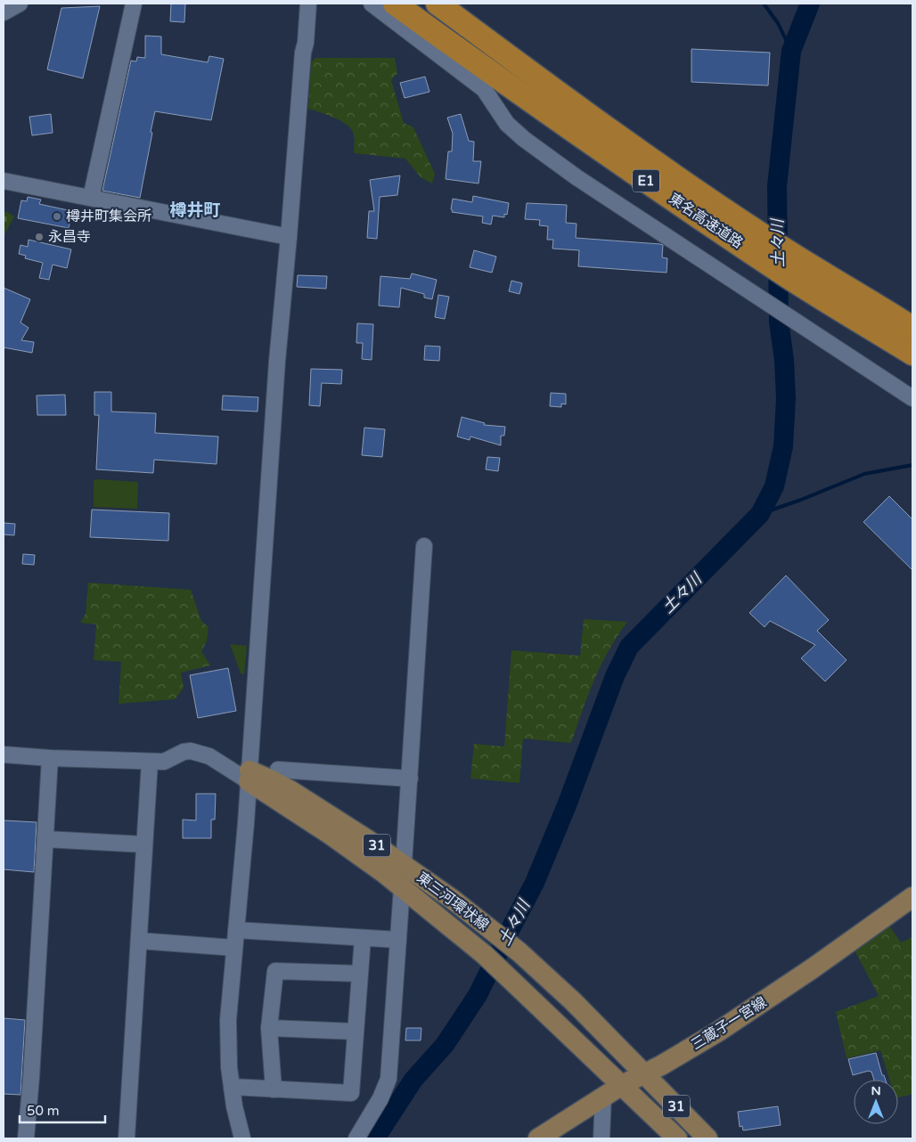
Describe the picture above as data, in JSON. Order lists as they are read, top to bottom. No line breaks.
{"streets":{"highway":["E1","東名高速道路"],"main road":["31","東三河環状線","三蔵子一宮線"]},"crossings":[["東三河環状線","三蔵子一宮線"]],"districts":["樽井町"],"water":["土々川"],"places":["樽井町集会所","永昌寺"],"scale_bar":"50 m","north":"top"}
